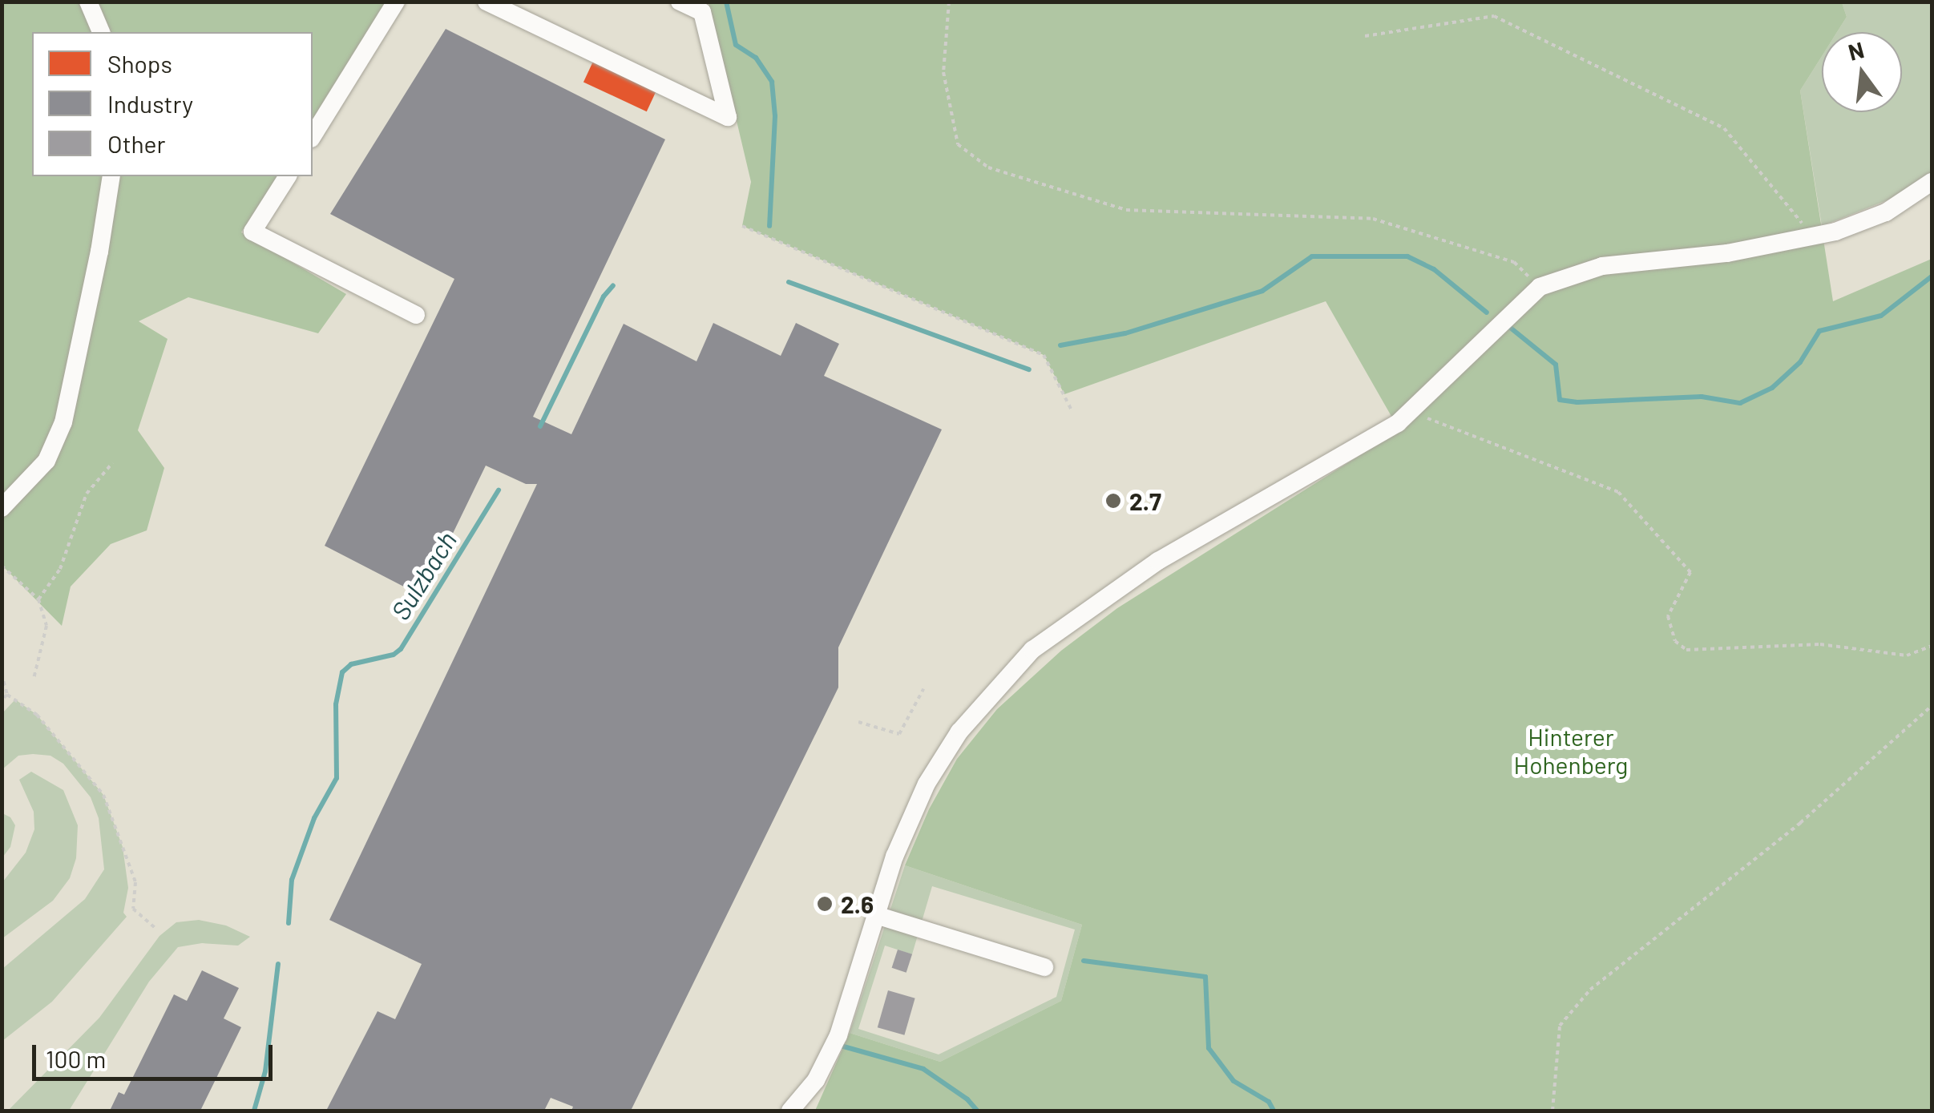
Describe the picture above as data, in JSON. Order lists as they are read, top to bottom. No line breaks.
{"water":["Sulzbach"],"parks":["Hinterer Hohenberg"],"places":["2.7","2.6"],"legend":["Shops","Industry","Other"],"scale_bar":"100 m","north":"top"}
